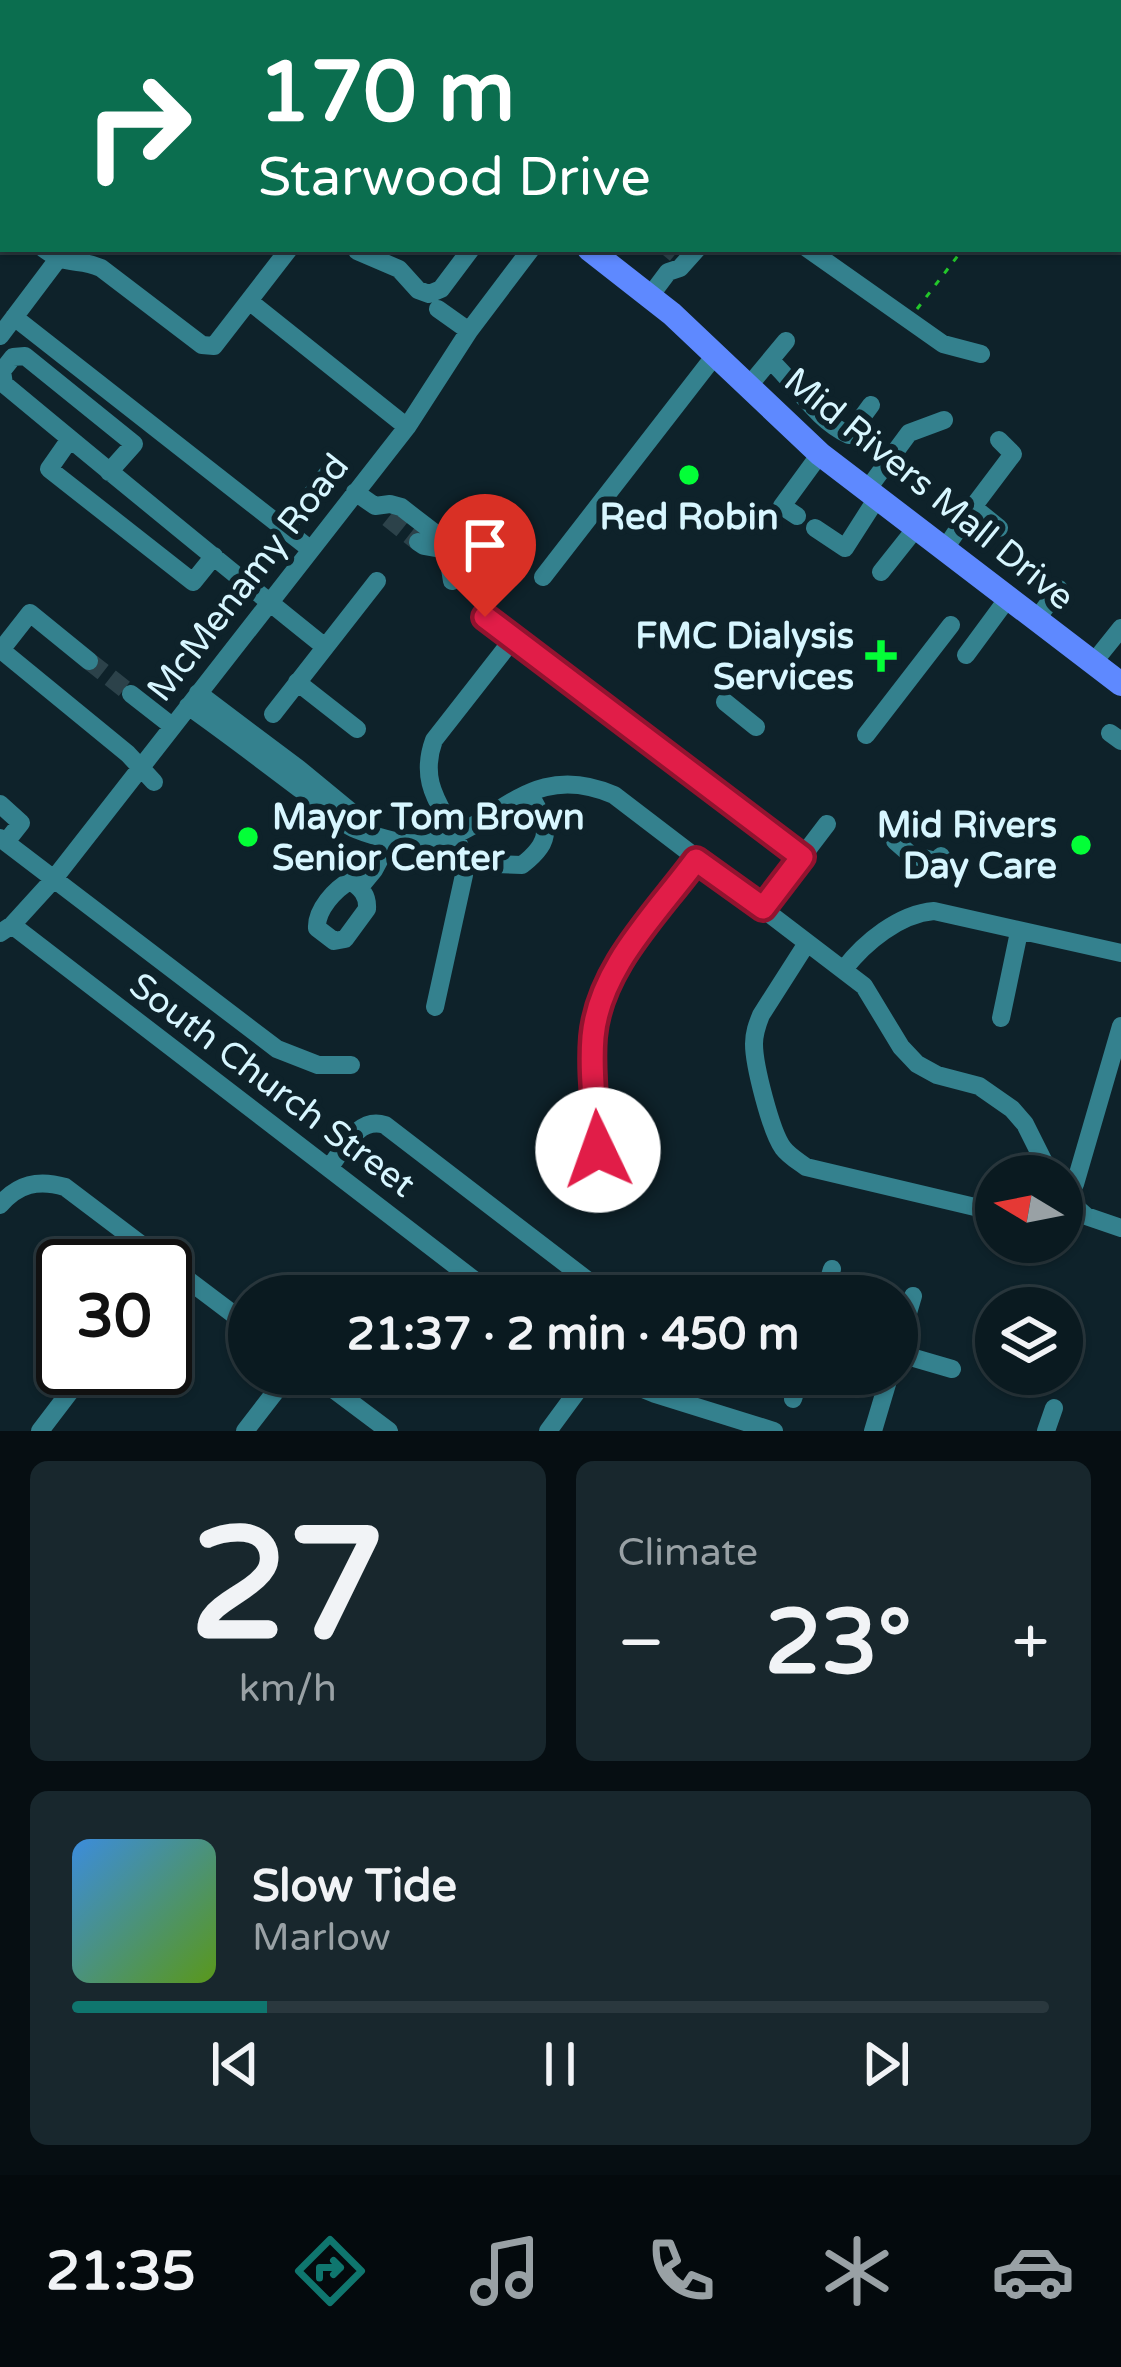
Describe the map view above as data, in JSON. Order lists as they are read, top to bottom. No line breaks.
{"streets":{"main road":["Mid Rivers Mall Drive"],"street":["McMenamy Road","South Church Street"]},"crossings":[["McMenamy Road","South Church Street"]],"places":{"other":["Red Robin","Mayor Tom Brown Senior Center","Mid Rivers Day Care"],"health":["FMC Dialysis Services"]},"north":"left","page":{"turn":["170 m","Starwood Drive"],"limit":"30","trip":"21:37 · 2 min · 450 m","tile":[["27","km/h"],"Climate"],"heat":["−","23°","+"],"song":["Slow Tide","Marlow"],"tabs":"21:35"}}
